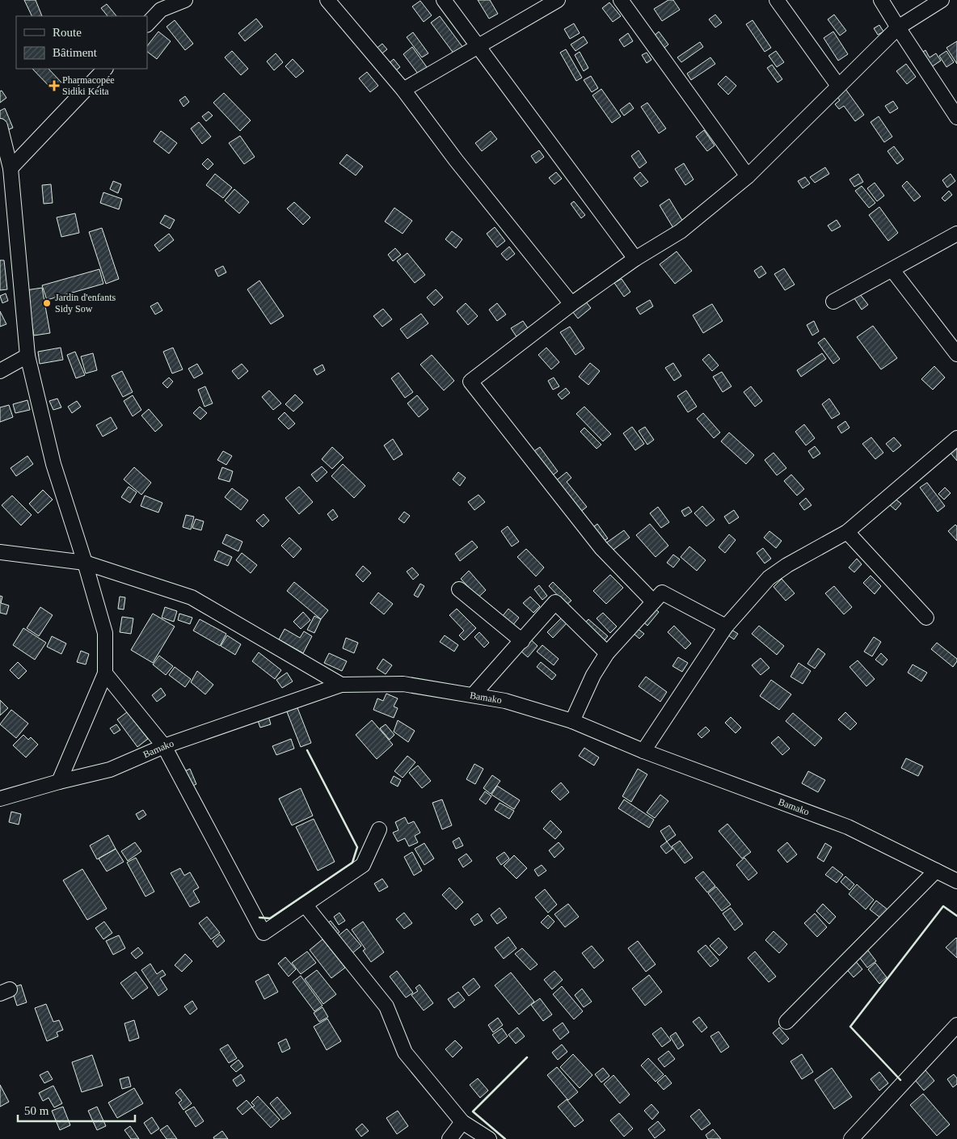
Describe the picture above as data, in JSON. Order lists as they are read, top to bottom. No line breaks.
{"streets":{"street":["Bamako"]},"places":{"health":["Pharmacopée Sidiki Keita"],"other":["Jardin d'enfants Sidy Sow"]},"legend":["Route","Bâtiment"],"scale_bar":"50 m"}
